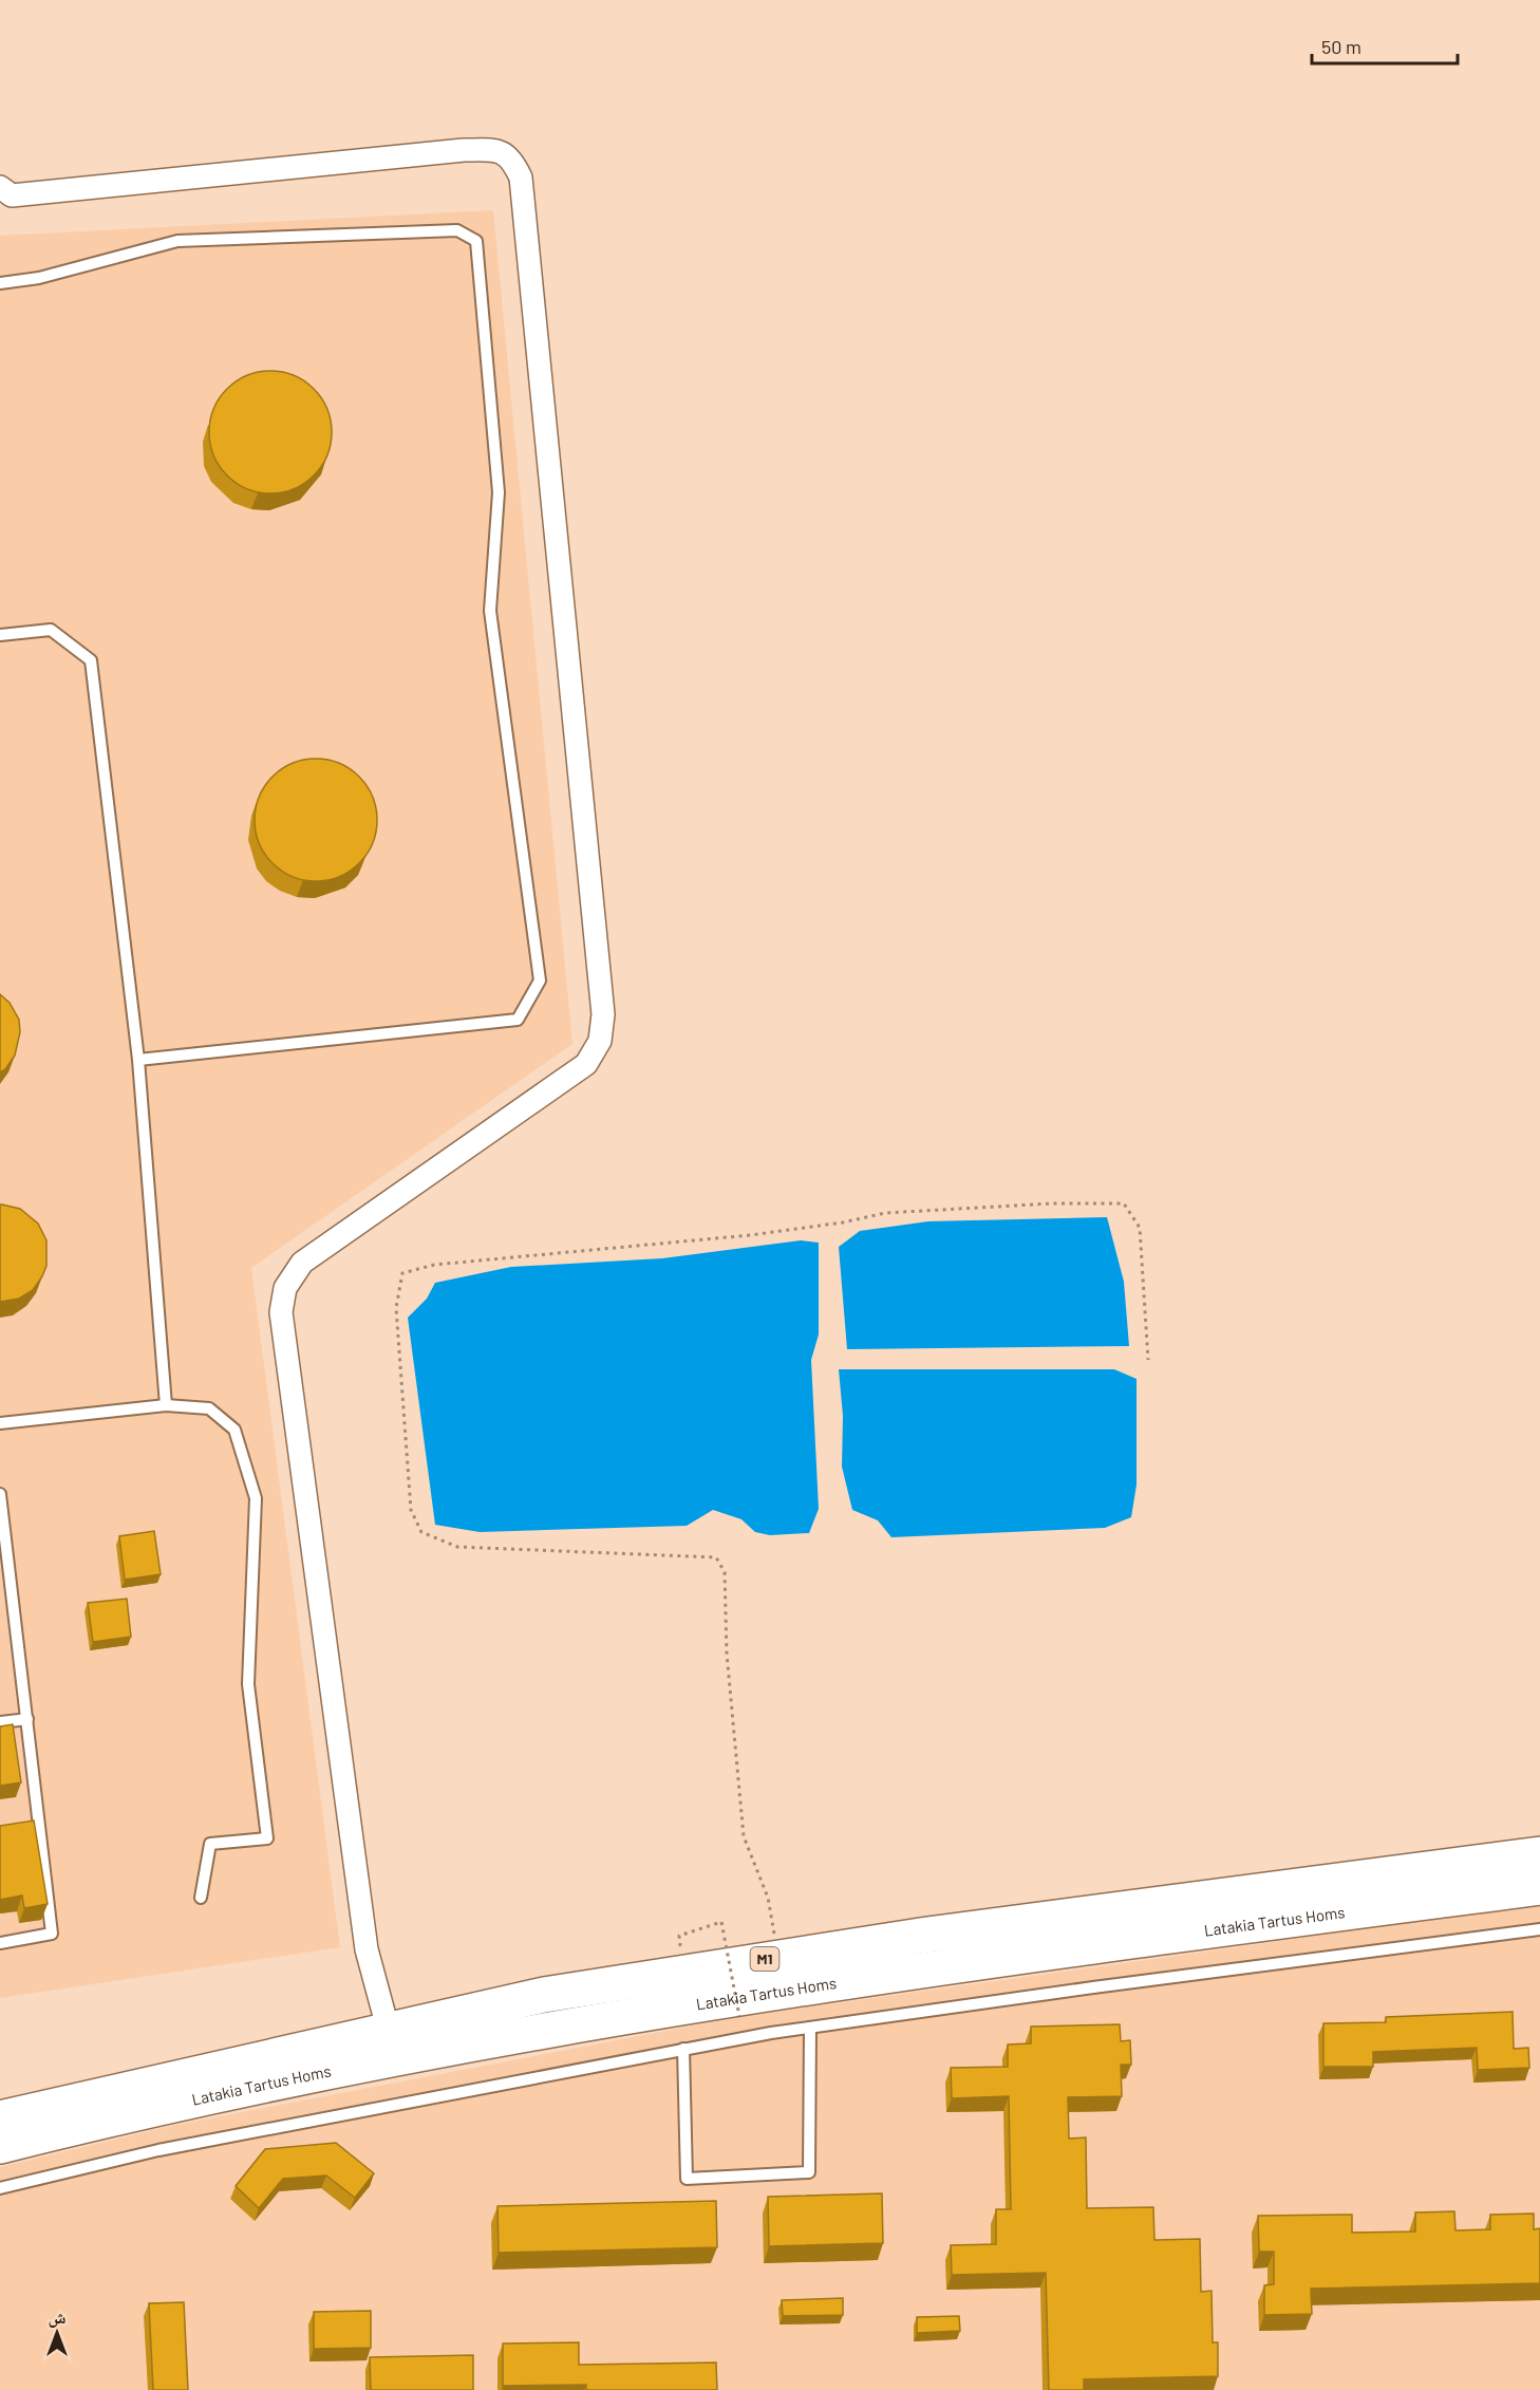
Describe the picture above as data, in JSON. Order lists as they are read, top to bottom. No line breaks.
{"streets":{"highway":["Latakia Tartus Homs","M1"]},"scale_bar":"50 m","north":"top"}
